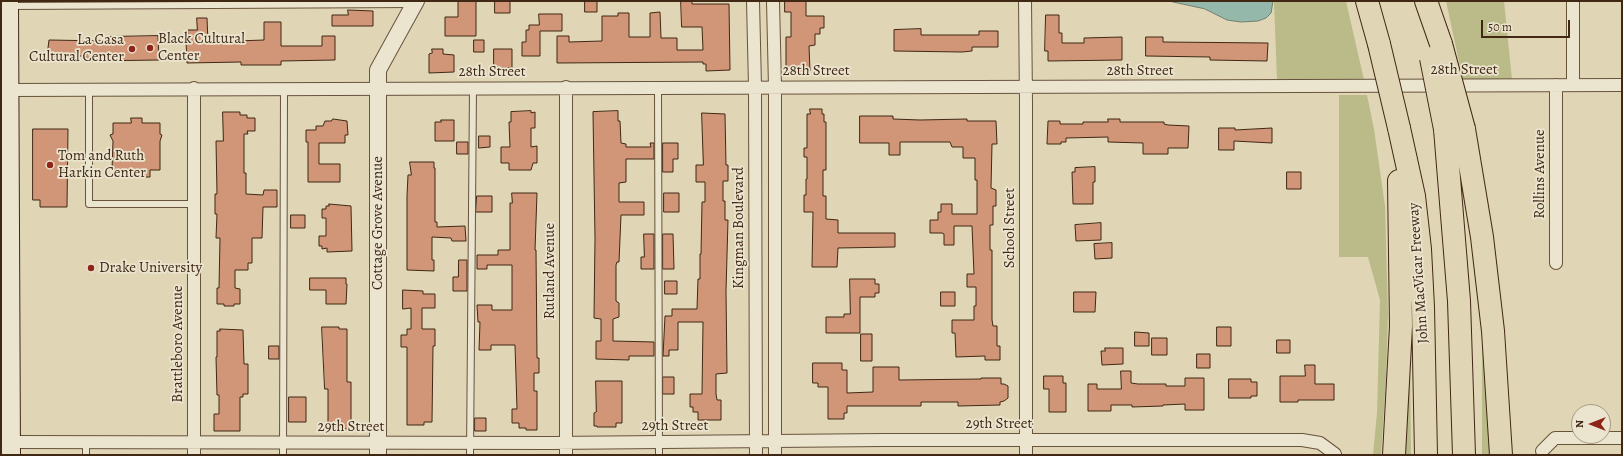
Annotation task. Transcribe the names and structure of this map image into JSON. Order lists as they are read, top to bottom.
{
  "streets": {
    "highway": ["John MacVicar Freeway"],
    "street": [
      "28th Street",
      "Rollins Avenue",
      "Cottage Grove Avenue",
      "Kingman Boulevard",
      "School Street",
      "Rutland Avenue",
      "Brattleboro Avenue",
      "29th Street"
    ]
  },
  "crossings": [
    ["28th Street", "Rollins Avenue"],
    ["28th Street", "Cottage Grove Avenue"],
    ["28th Street", "Kingman Boulevard"],
    ["28th Street", "School Street"],
    ["28th Street", "Rutland Avenue"],
    ["28th Street", "Brattleboro Avenue"],
    ["Cottage Grove Avenue", "29th Street"],
    ["Kingman Boulevard", "29th Street"],
    ["School Street", "29th Street"],
    ["Rutland Avenue", "29th Street"],
    ["Brattleboro Avenue", "29th Street"]
  ],
  "places": [
    "Black Cultural Center",
    "La Casa Cultural Center",
    "Tom and Ruth Harkin Center",
    "Drake University"
  ],
  "scale_bar": "50 m",
  "north": "left"
}
